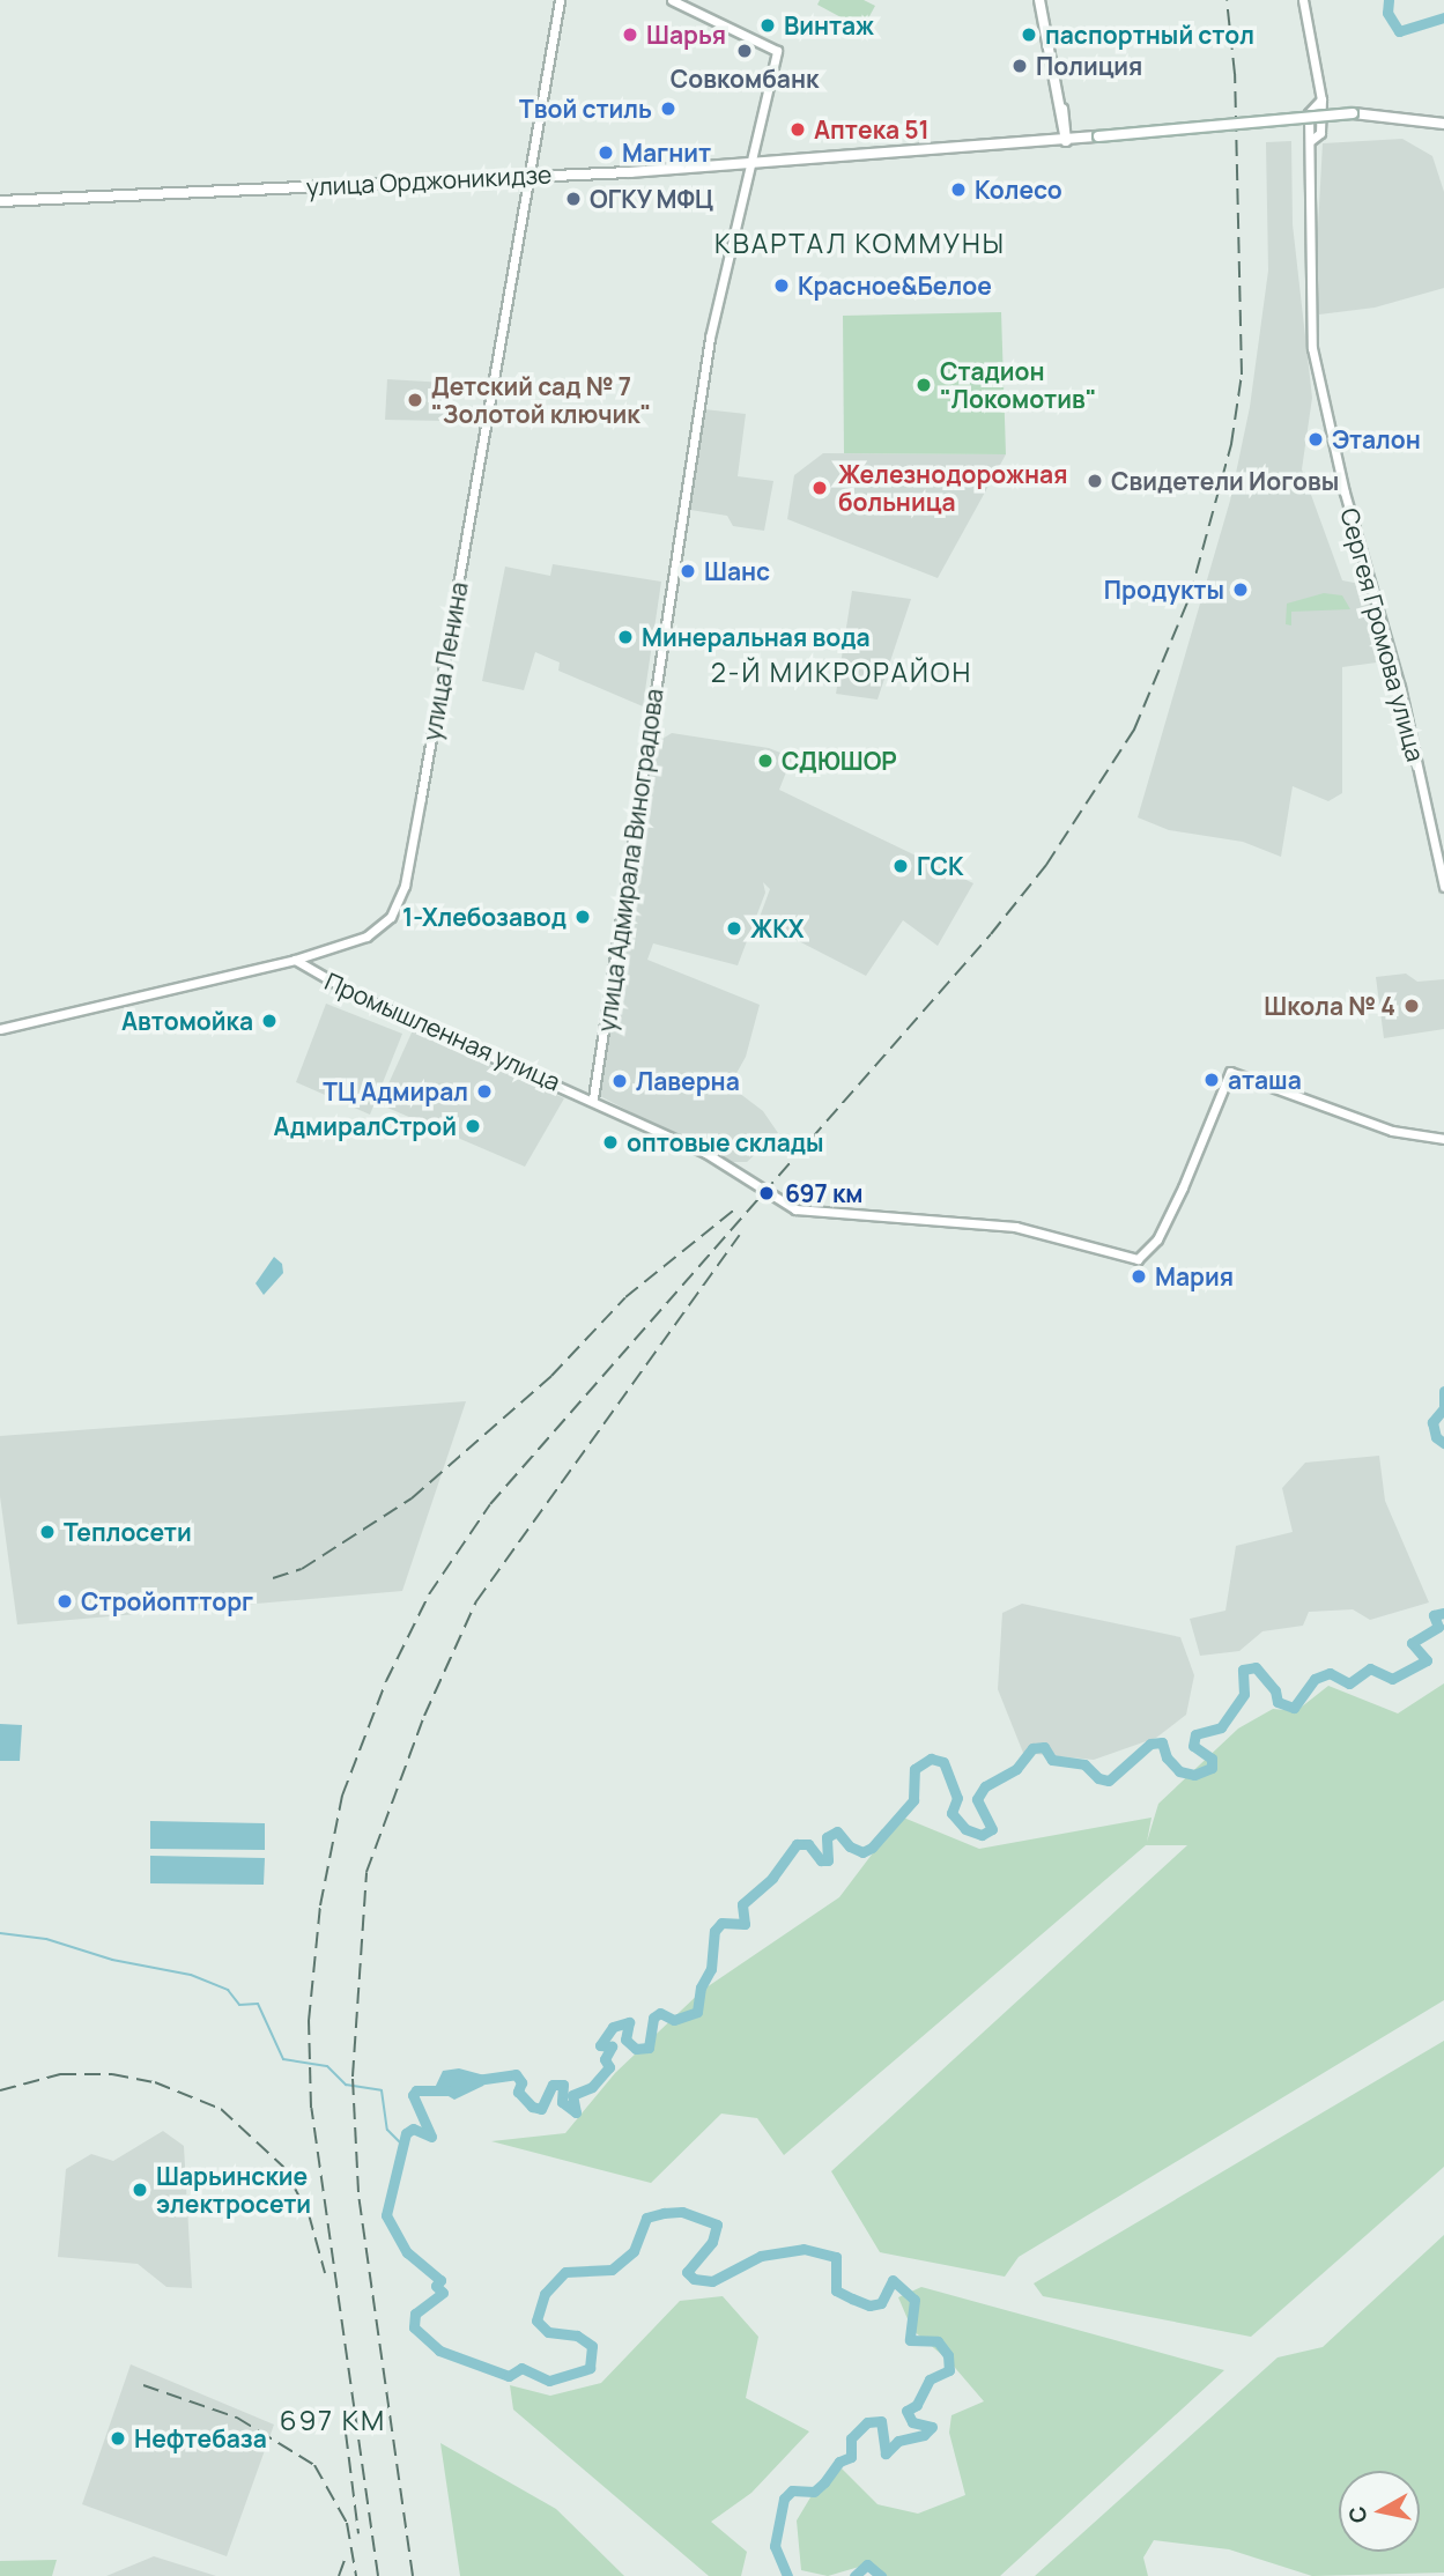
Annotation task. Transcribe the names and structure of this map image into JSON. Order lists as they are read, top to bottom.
{
  "streets": {
    "main road": ["улица Орджоникидзе"],
    "street": [
      "Сергея Громова улица",
      "улица Ленина",
      "улица Адмирала Виноградова",
      "Промышленная улица"
    ]
  },
  "crossings": [
    ["улица Орджоникидзе", "улица Ленина"],
    ["улица Орджоникидзе", "улица Адмирала Виноградова"],
    ["улица Ленина", "Промышленная улица"],
    ["улица Адмирала Виноградова", "Промышленная улица"]
  ],
  "districts": ["КВАРТАЛ КОММУНЫ", "2-Й МИКРОРАЙОН", "697 КМ"],
  "places": [
    "Винтаж",
    "Шарья",
    "паспортный стол",
    "Совкомбанк",
    "Полиция",
    "Твой стиль",
    "Аптека 51",
    "Магнит",
    "Колесо",
    "ОГКУ МФЦ",
    "Красное&Белое",
    "Стадион \"Локомотив\"",
    "Детский сад № 7 \"Золотой ключик\"",
    "Эталон",
    "Свидетели Иоговы",
    "Железнодорожная больница",
    "Шанс",
    "Продукты",
    "Минеральная вода",
    "СДЮШОР",
    "ГСК",
    "1-Хлебозавод",
    "ЖКХ",
    "Школа № 4",
    "Автомойка",
    "аташа",
    "Лаверна",
    "ТЦ Адмирал",
    "АдмиралСтрой",
    "оптовые склады",
    "697 км",
    "Мария",
    "Теплосети",
    "Стройоптторг",
    "Шарьинские электросети",
    "Нефтебаза"
  ],
  "north": "left"
}
